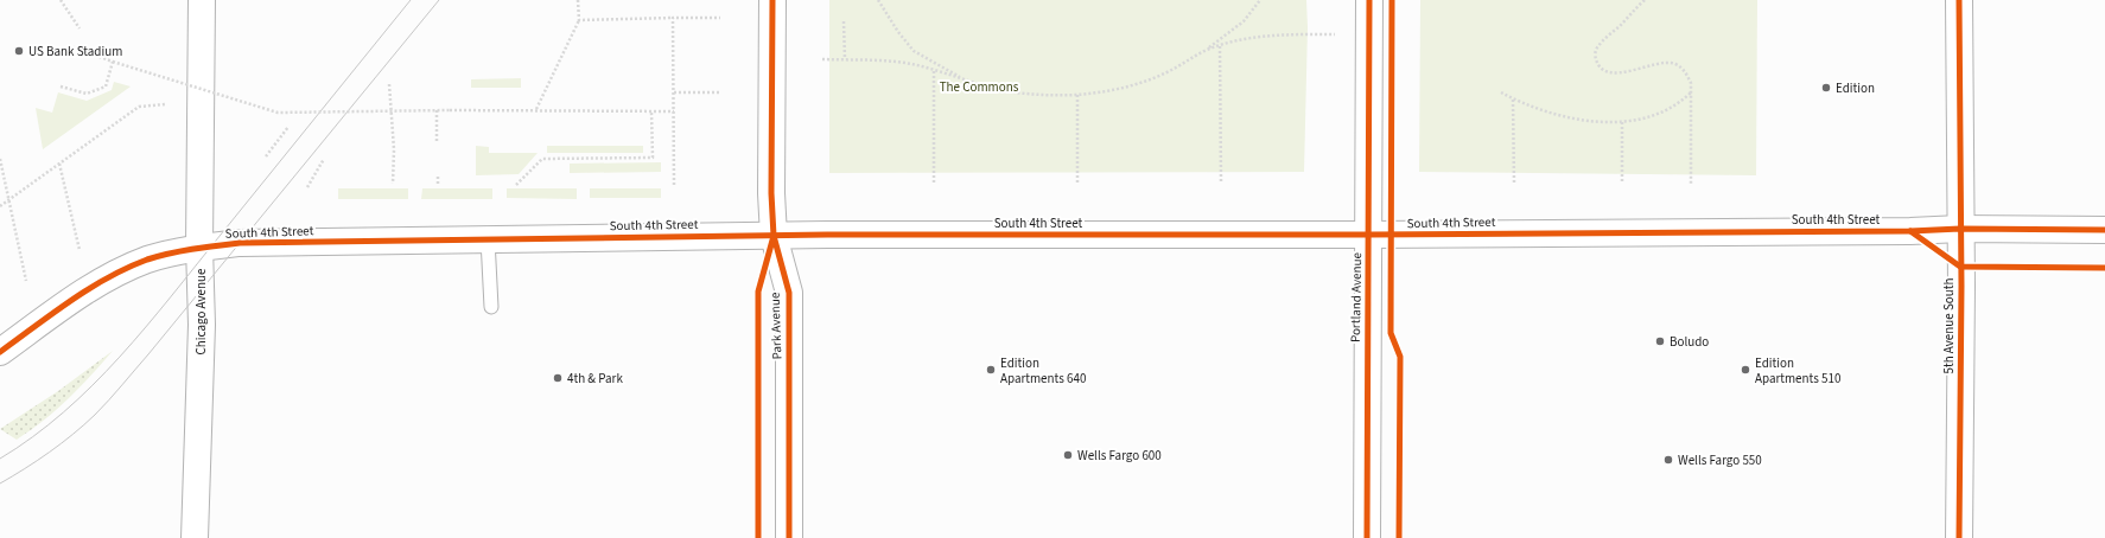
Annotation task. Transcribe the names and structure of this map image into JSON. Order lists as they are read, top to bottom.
{
  "streets": {
    "main road": [
      "South 4th Street",
      "Portland Avenue",
      "Chicago Avenue",
      "Park Avenue",
      "5th Avenue South"
    ]
  },
  "crossings": [
    ["South 4th Street", "Portland Avenue"],
    ["South 4th Street", "Chicago Avenue"],
    ["South 4th Street", "Park Avenue"],
    ["South 4th Street", "5th Avenue South"]
  ],
  "parks": ["The Commons"],
  "places": [
    "US Bank Stadium",
    "Edition",
    "Boludo",
    "Edition Apartments 640",
    "Edition Apartments 510",
    "4th & Park",
    "Wells Fargo 600",
    "Wells Fargo 550"
  ]
}
